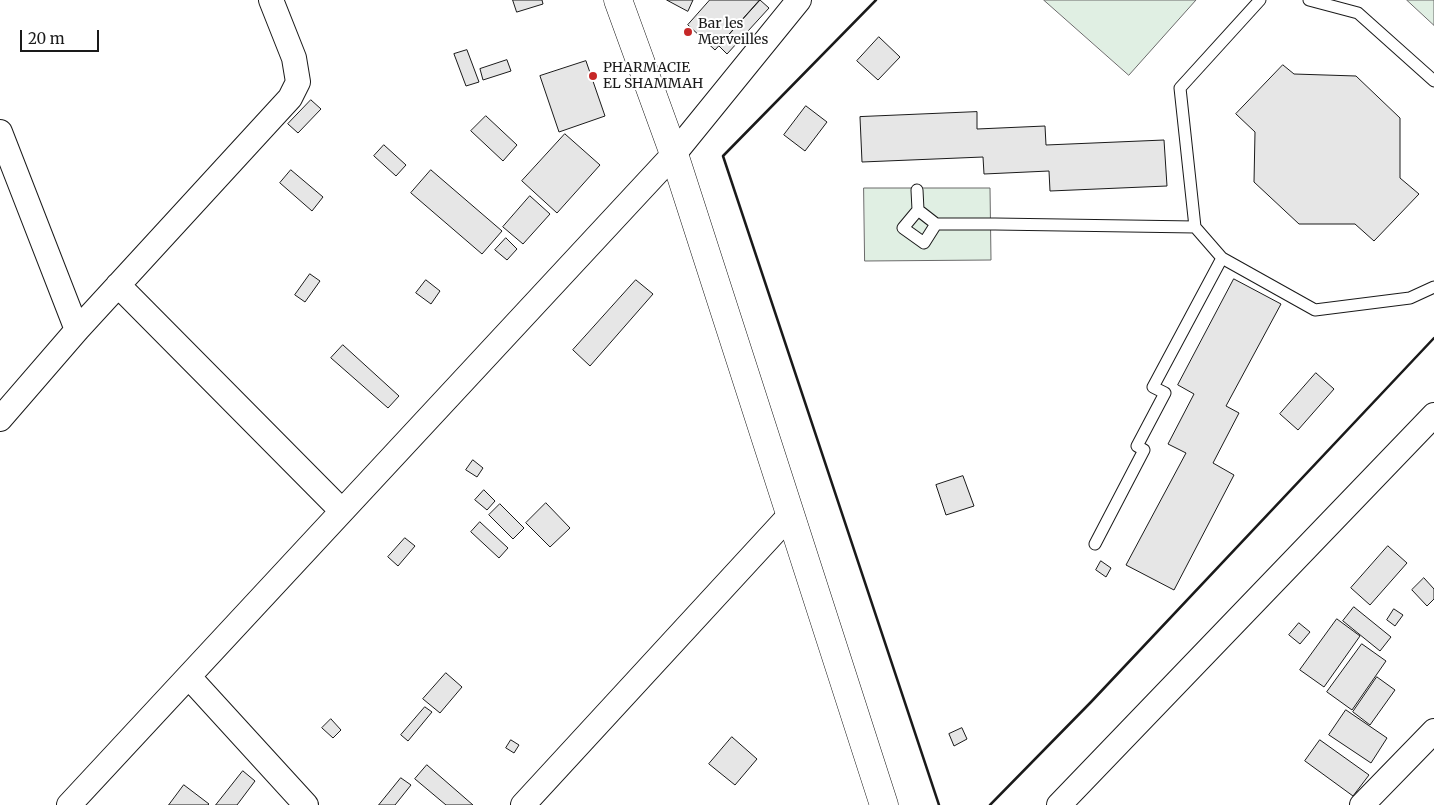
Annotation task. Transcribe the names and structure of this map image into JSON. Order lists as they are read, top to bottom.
{
  "places": ["Bar les Merveilles", "PHARMACIE EL SHAMMAH"],
  "scale_bar": "20 m"
}
